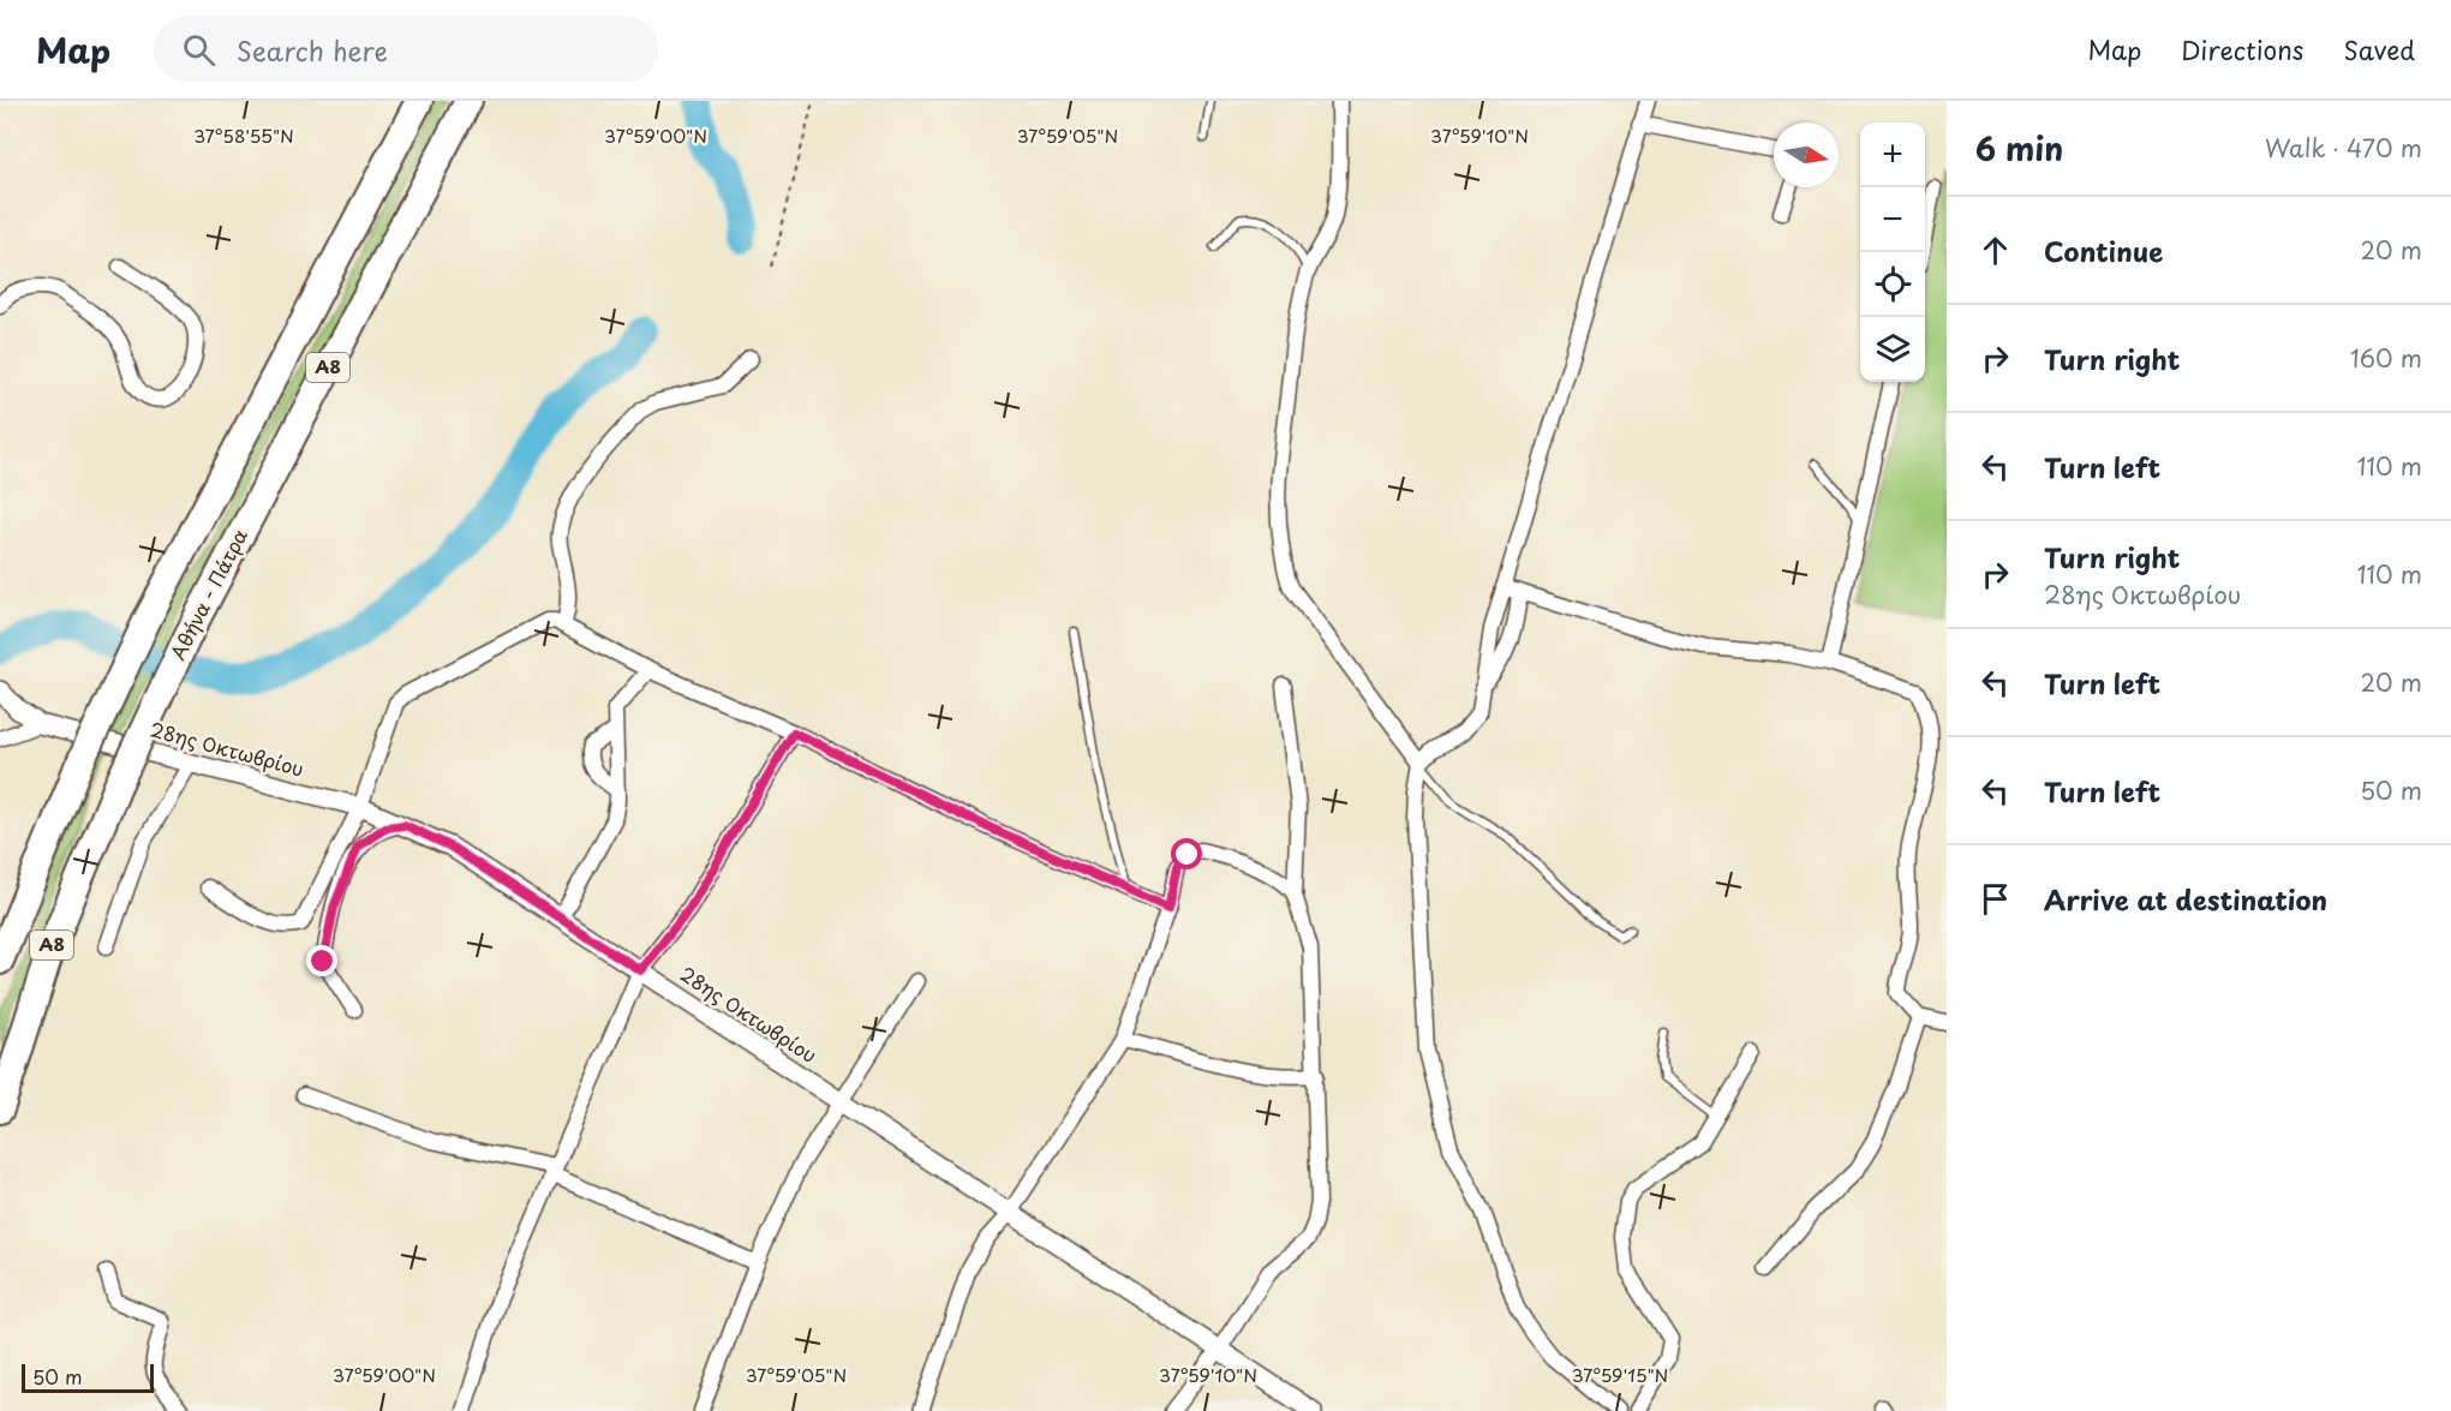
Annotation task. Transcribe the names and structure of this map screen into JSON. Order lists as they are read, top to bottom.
{
  "streets": {
    "highway": ["Α8", "Αθήνα - Πάτρα"],
    "street": ["28ης Οκτωβρίου"]
  },
  "scale_bar": "50 m",
  "north": "right",
  "page": {
    "header": "Map",
    "search": "Search here",
    "nav": ["Map", "Directions", "Saved"],
    "heading": ["6 min", "Walk · 470 m"],
    "map_buttons": ["+", "−"],
    "list": [
      ["Continue", "20 m"],
      ["Turn right", "160 m"],
      ["Turn left", "110 m"],
      ["Turn right", "28ης Οκτωβρίου", "110 m"],
      ["Turn left", "20 m"],
      ["Turn left", "50 m"],
      "Arrive at destination"
    ],
    "scale": "50 m"
  },
  "coordinates": [
    "37°58'55\"N",
    "37°59'00\"N",
    "37°59'05\"N",
    "37°59'10\"N",
    "37°59'15\"N"
  ]
}
